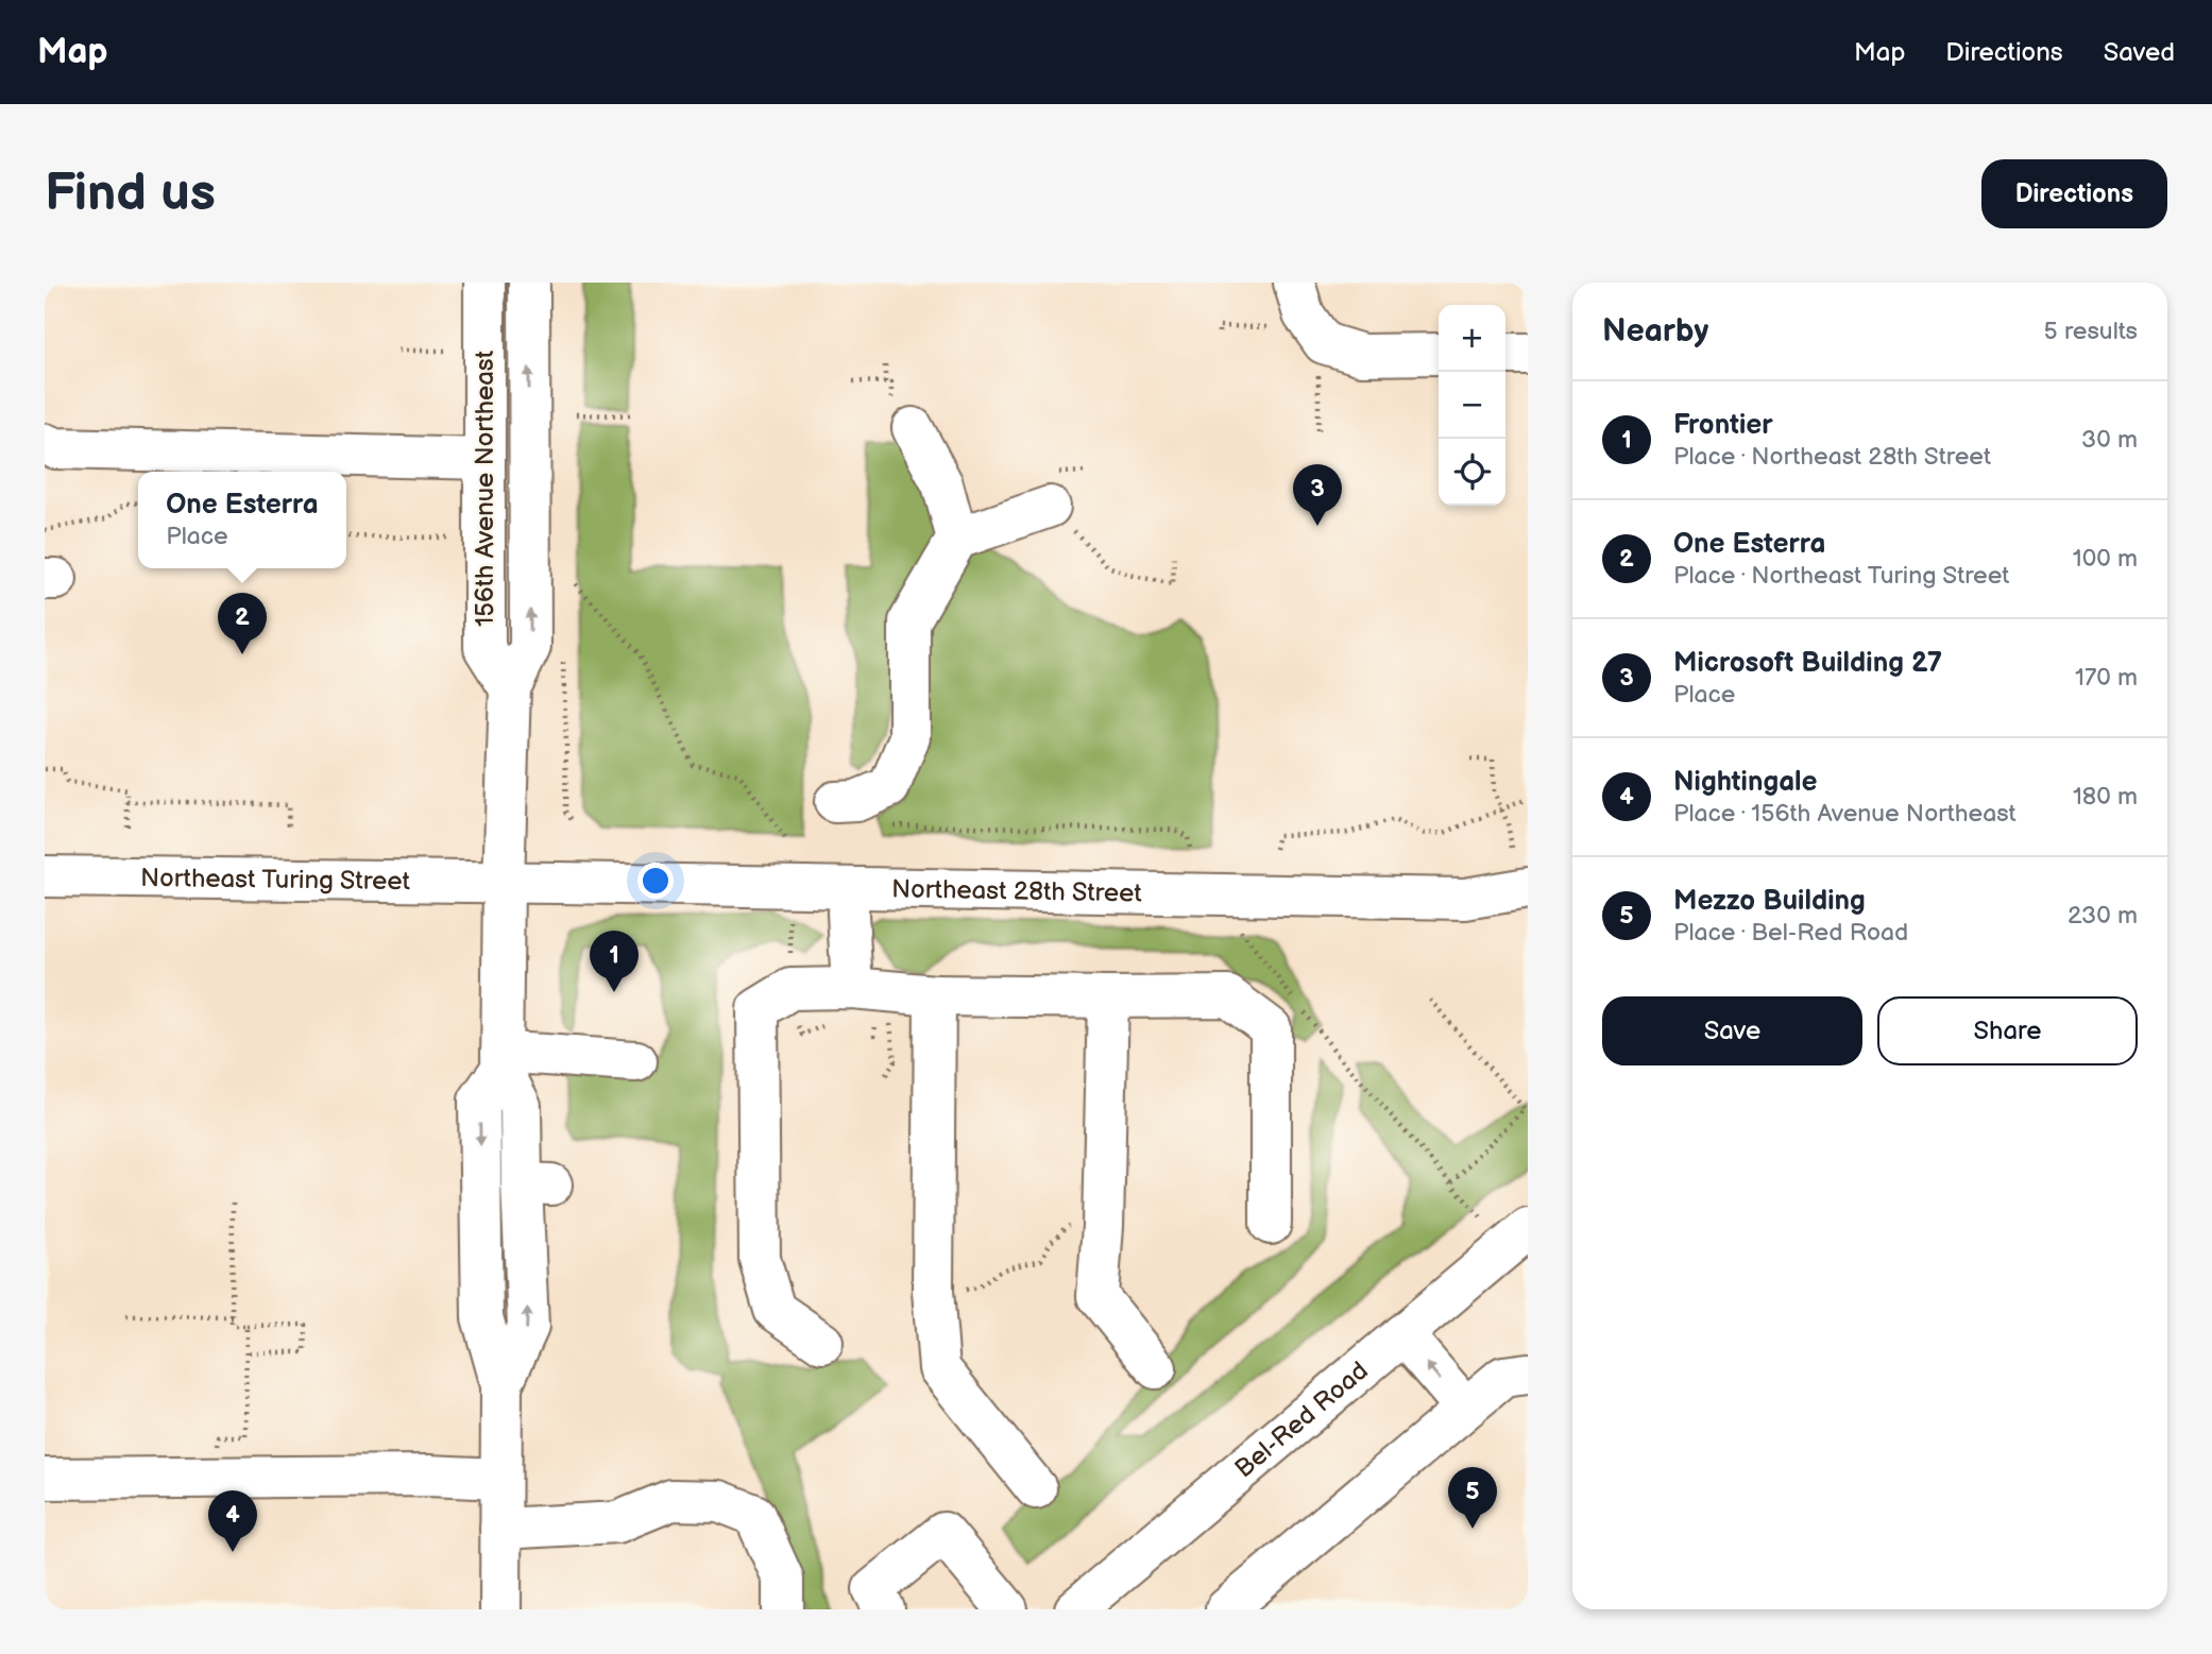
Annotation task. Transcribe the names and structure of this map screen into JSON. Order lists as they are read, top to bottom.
{
  "streets": {
    "main road": [
      "156th Avenue Northeast",
      "Northeast Turing Street",
      "Northeast 28th Street",
      "Bel-Red Road"
    ]
  },
  "crossings": [
    ["156th Avenue Northeast", "Northeast Turing Street"],
    ["156th Avenue Northeast", "Northeast 28th Street"],
    ["Northeast Turing Street", "Northeast 28th Street"]
  ],
  "page": {
    "header": "Map",
    "nav": ["Map", "Directions", "Saved"],
    "buttons": [
      "Directions",
      ["Save", "Share"]
    ],
    "title": "Find us",
    "heading": ["Nearby", "5 results"],
    "map_buttons": ["+", "−"],
    "list": [
      {
        "mark": "1",
        "name": "Frontier",
        "note": "Place · Northeast 28th Street",
        "value": "30 m"
      },
      {
        "mark": "2",
        "name": "One Esterra",
        "note": "Place · Northeast Turing Street",
        "value": "100 m"
      },
      {
        "mark": "3",
        "name": "Microsoft Building 27",
        "note": "Place",
        "value": "170 m"
      },
      {
        "mark": "4",
        "name": "Nightingale",
        "note": "Place · 156th Avenue Northeast",
        "value": "180 m"
      },
      {
        "mark": "5",
        "name": "Mezzo Building",
        "note": "Place · Bel-Red Road",
        "value": "230 m"
      }
    ],
    "pins": [
      "3",
      "2",
      "1",
      "5",
      "4"
    ],
    "popup": ["One Esterra", "Place"]
  }
}
